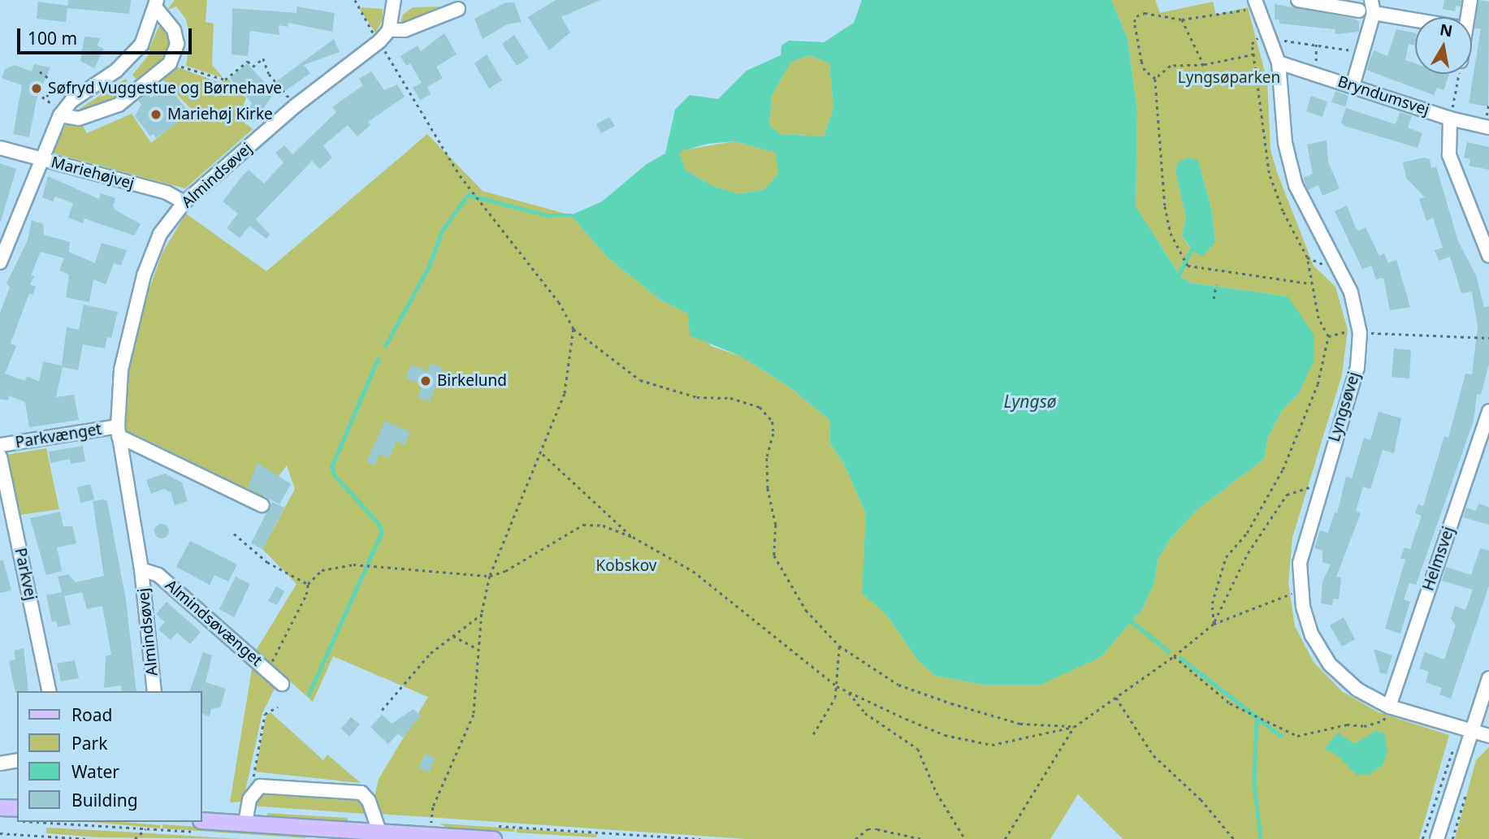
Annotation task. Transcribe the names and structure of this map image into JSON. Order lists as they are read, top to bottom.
{
  "streets": {
    "street": [
      "Bryndumsvej",
      "Mariehøjvej",
      "Almindsøvej",
      "Lyngsøvej",
      "Parkvænget",
      "Helmsvej",
      "Parkvej",
      "Almindsøvænget"
    ]
  },
  "crossings": [
    ["Bryndumsvej", "Lyngsøvej"],
    ["Mariehøjvej", "Almindsøvej"],
    ["Almindsøvej", "Parkvænget"],
    ["Almindsøvej", "Almindsøvænget"],
    ["Lyngsøvej", "Helmsvej"]
  ],
  "water": ["Lyngsø"],
  "parks": ["Lyngsøparken", "Kobskov"],
  "places": ["Søfryd Vuggestue og Børnehave", "Mariehøj Kirke", "Birkelund"],
  "legend": [
    "Road",
    "Park",
    "Water",
    "Building"
  ],
  "scale_bar": "100 m",
  "north": "top"
}
